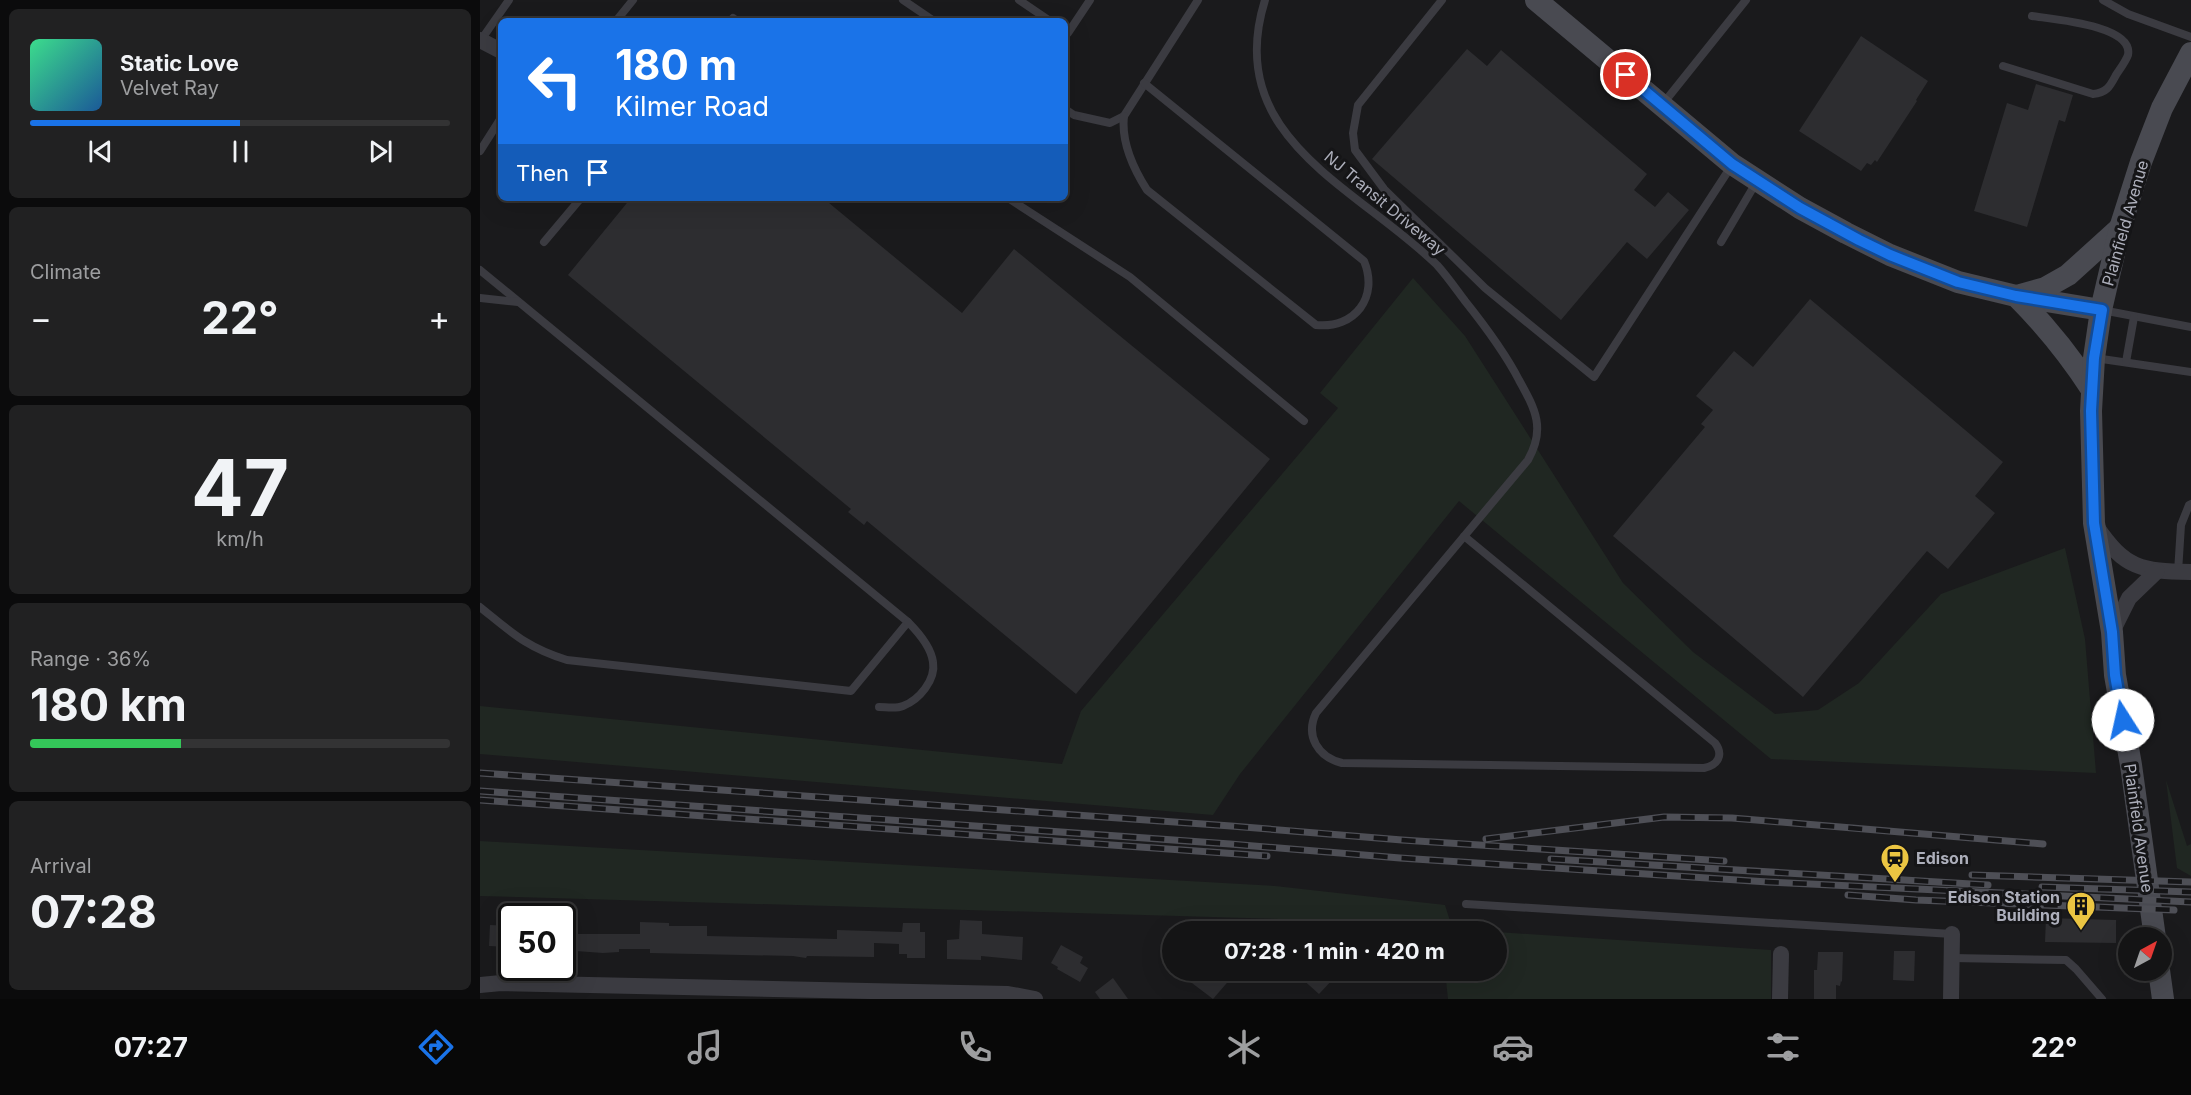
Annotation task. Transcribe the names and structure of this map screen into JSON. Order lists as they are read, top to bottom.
{
  "streets": {
    "main road": ["Plainfield Avenue"],
    "lane": ["NJ Transit Driveway"]
  },
  "places": {
    "station": ["Edison"],
    "building": ["Edison Station Building"]
  },
  "north": "top right",
  "page": {
    "turn": ["180 m", "Kilmer Road"],
    "song": ["Static Love", "Velvet Ray"],
    "then": "Then",
    "tile": [
      "Climate",
      ["47", "km/h"],
      ["Range · 36%", "180 km"],
      ["Arrival", "07:28"]
    ],
    "heat": ["−", "22°", "+"],
    "limit": "50",
    "trip": "07:28 · 1 min · 420 m",
    "tabs": ["07:27", "22°"]
  }
}
